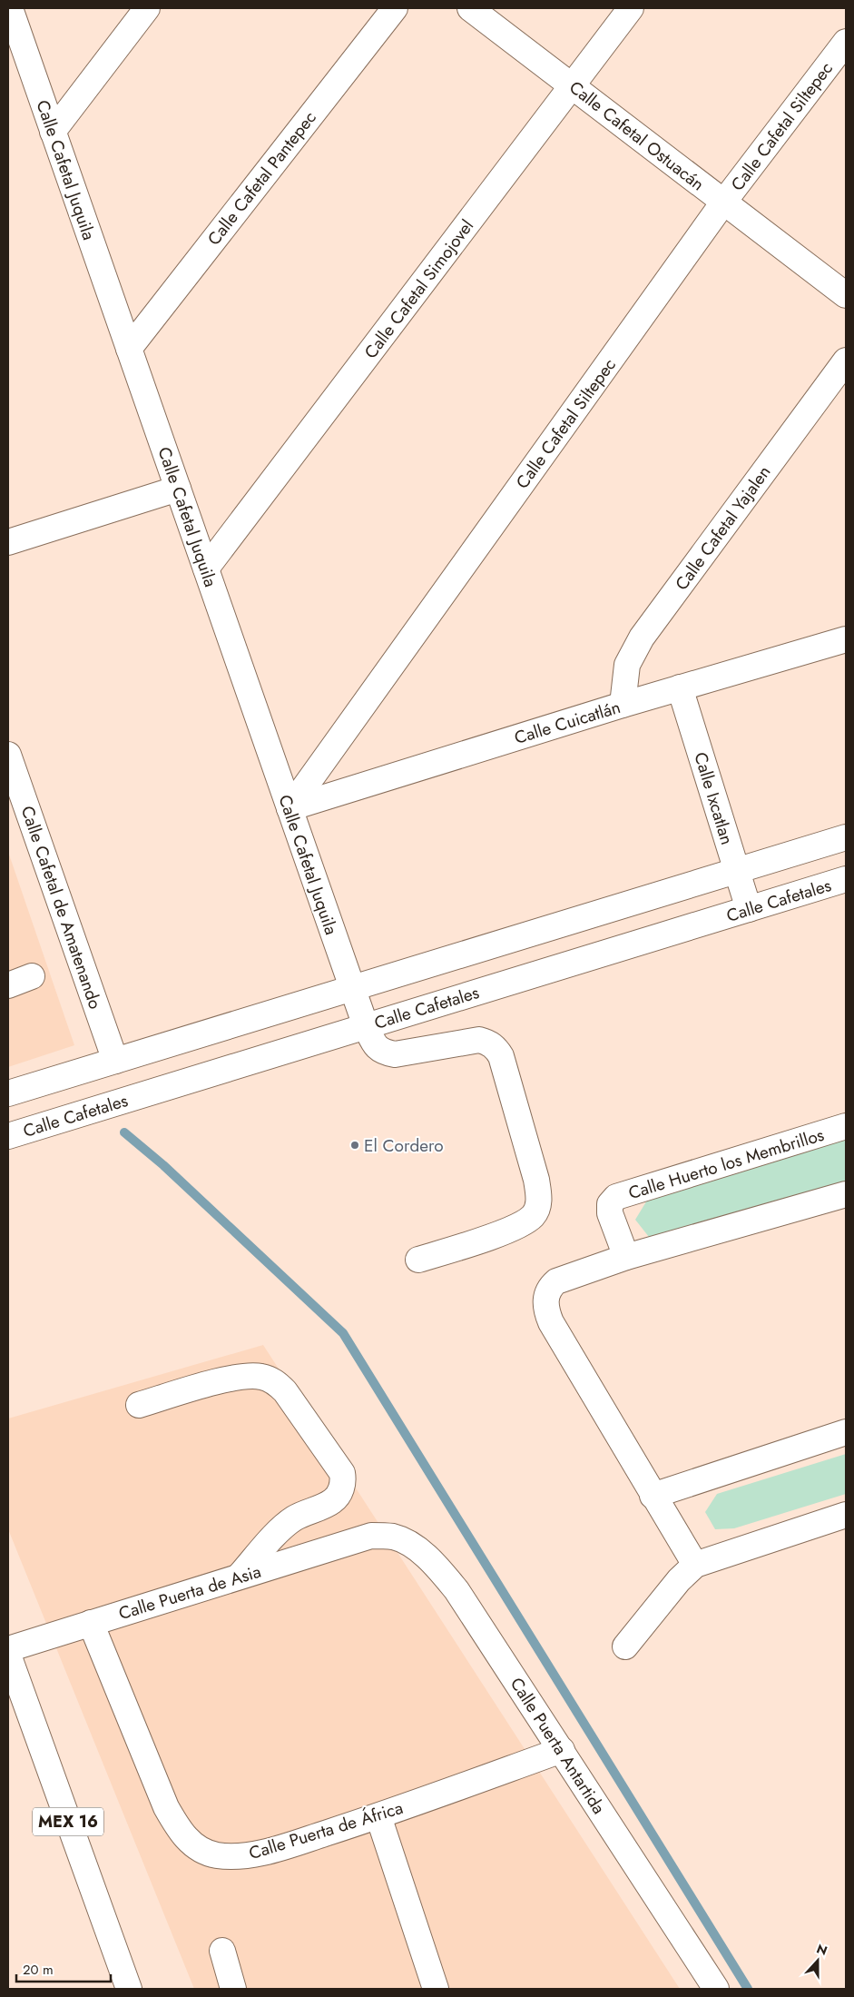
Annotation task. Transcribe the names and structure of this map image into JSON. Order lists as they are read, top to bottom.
{
  "streets": {
    "main road": [
      "Calle Cafetal Siltepec",
      "Calle Cafetal Ostuacán",
      "Calle Cafetal Juquila",
      "Calle Cafetal Pantepec",
      "Calle Cafetal Simojovel",
      "Calle Cafetal Yajalen",
      "Calle Cuicatlán",
      "Calle Ixcatlan",
      "Calle Cafetales",
      "Calle Cafetal de Amatenando",
      "Calle Huerto los Membrillos",
      "Calle Puerta de Asia",
      "Calle Puerta Antartida",
      "MEX 16",
      "Calle Puerta de África"
    ]
  },
  "crossings": [
    ["Calle Cafetal Siltepec", "Calle Cafetal Ostuacán"],
    ["Calle Cafetal Siltepec", "Calle Cafetal Juquila"],
    ["Calle Cafetal Siltepec", "Calle Cuicatlán"],
    ["Calle Cafetal Ostuacán", "Calle Cafetal Simojovel"],
    ["Calle Cafetal Juquila", "Calle Cafetal Pantepec"],
    ["Calle Cafetal Juquila", "Calle Cafetal Simojovel"],
    ["Calle Cafetal Juquila", "Calle Cuicatlán"],
    ["Calle Cafetal Juquila", "Calle Cafetales"],
    ["Calle Cafetal Yajalen", "Calle Cuicatlán"],
    ["Calle Cuicatlán", "Calle Ixcatlan"],
    ["Calle Ixcatlan", "Calle Cafetales"],
    ["Calle Puerta de Asia", "Calle Puerta Antartida"],
    ["Calle Puerta de Asia", "Calle Puerta de África"],
    ["Calle Puerta Antartida", "Calle Puerta de África"]
  ],
  "places": ["El Cordero"],
  "scale_bar": "20 m",
  "north": "top"
}
